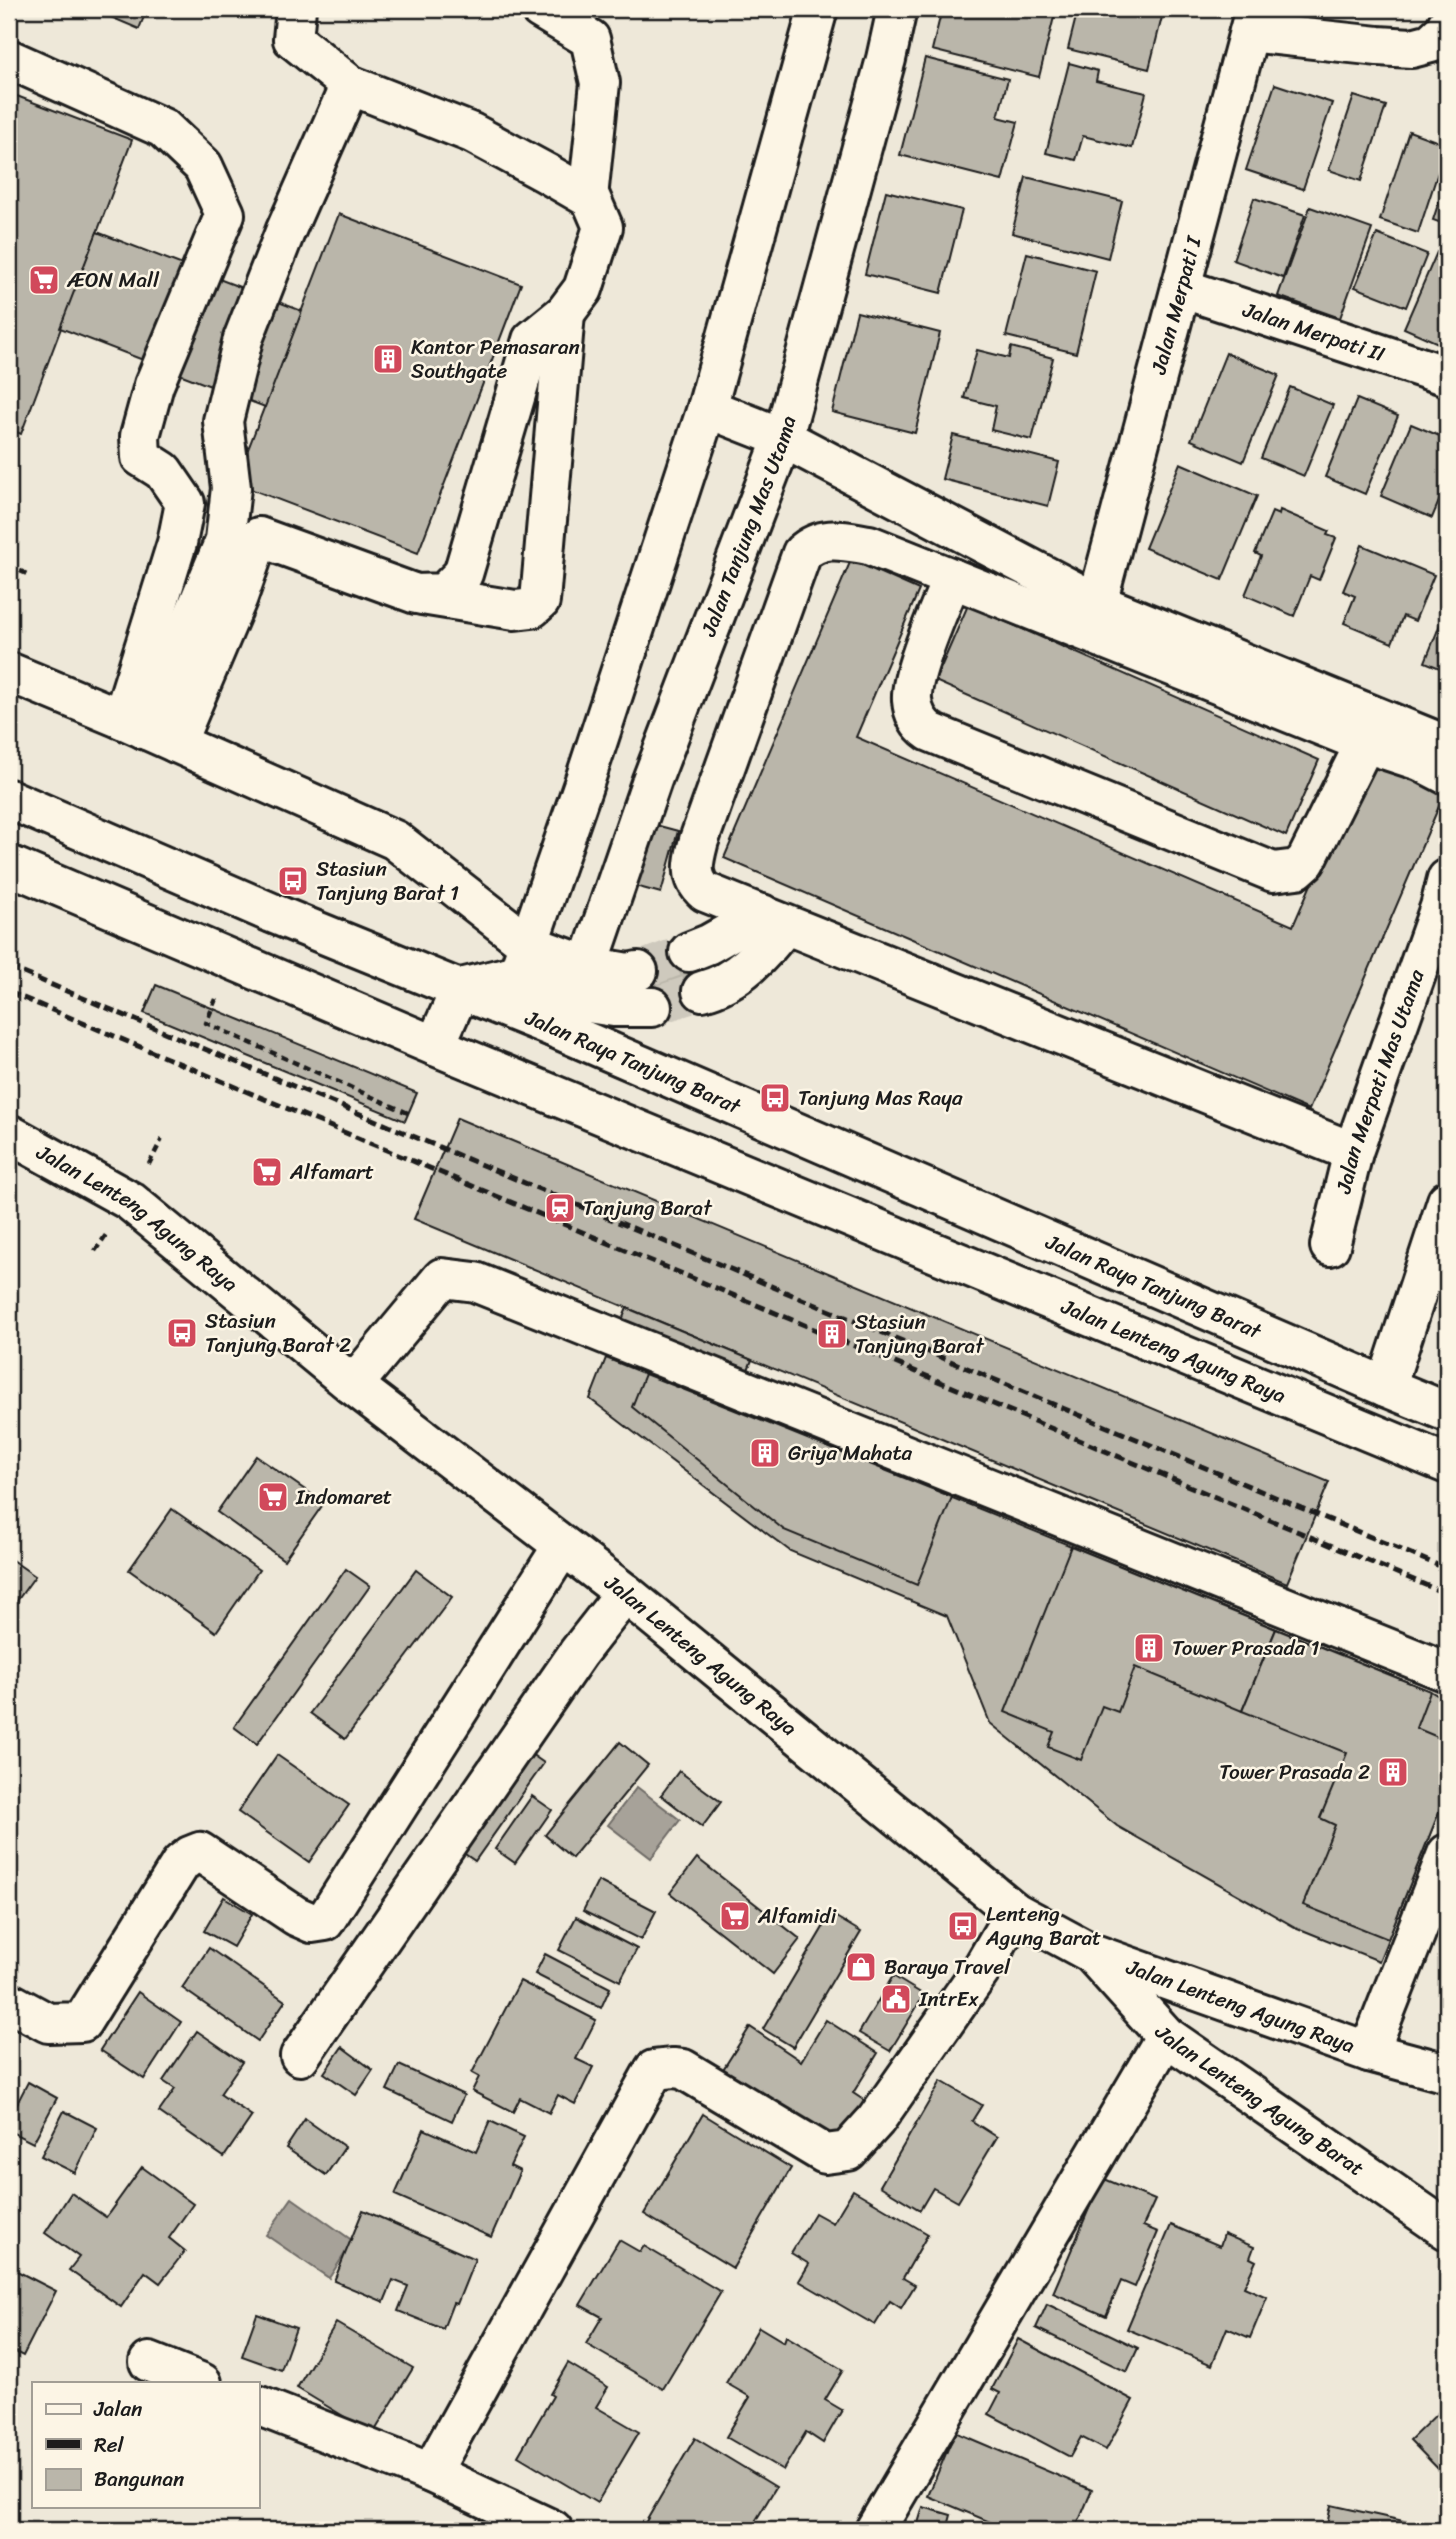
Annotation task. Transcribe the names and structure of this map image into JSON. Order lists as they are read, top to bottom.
{
  "streets": {
    "street": [
      "Jalan Merpati I",
      "Jalan Merpati II",
      "Jalan Tanjung Mas Utama",
      "Jalan Raya Tanjung Barat",
      "Jalan Merpati Mas Utama",
      "Jalan Lenteng Agung Raya",
      "Jalan Lenteng Agung Barat"
    ]
  },
  "crossings": [
    ["Jalan Merpati I", "Jalan Merpati II"],
    ["Jalan Tanjung Mas Utama", "Jalan Raya Tanjung Barat"],
    ["Jalan Lenteng Agung Raya", "Jalan Lenteng Agung Barat"]
  ],
  "places": {
    "supermarket": [
      "ÆON Mall",
      "Alfamart",
      "Indomaret",
      "Alfamidi"
    ],
    "building": [
      "Kantor Pemasaran Southgate",
      "Stasiun Tanjung Barat",
      "Griya Mahata",
      "Tower Prasada 1",
      "Tower Prasada 2"
    ],
    "bus stop": [
      "Stasiun Tanjung Barat 1",
      "Tanjung Mas Raya",
      "Stasiun Tanjung Barat 2",
      "Lenteng Agung Barat"
    ],
    "station": ["Tanjung Barat"],
    "shop": ["Baraya Travel"],
    "public building": ["IntrEx"]
  },
  "legend": ["Jalan", "Rel", "Bangunan"]
}
